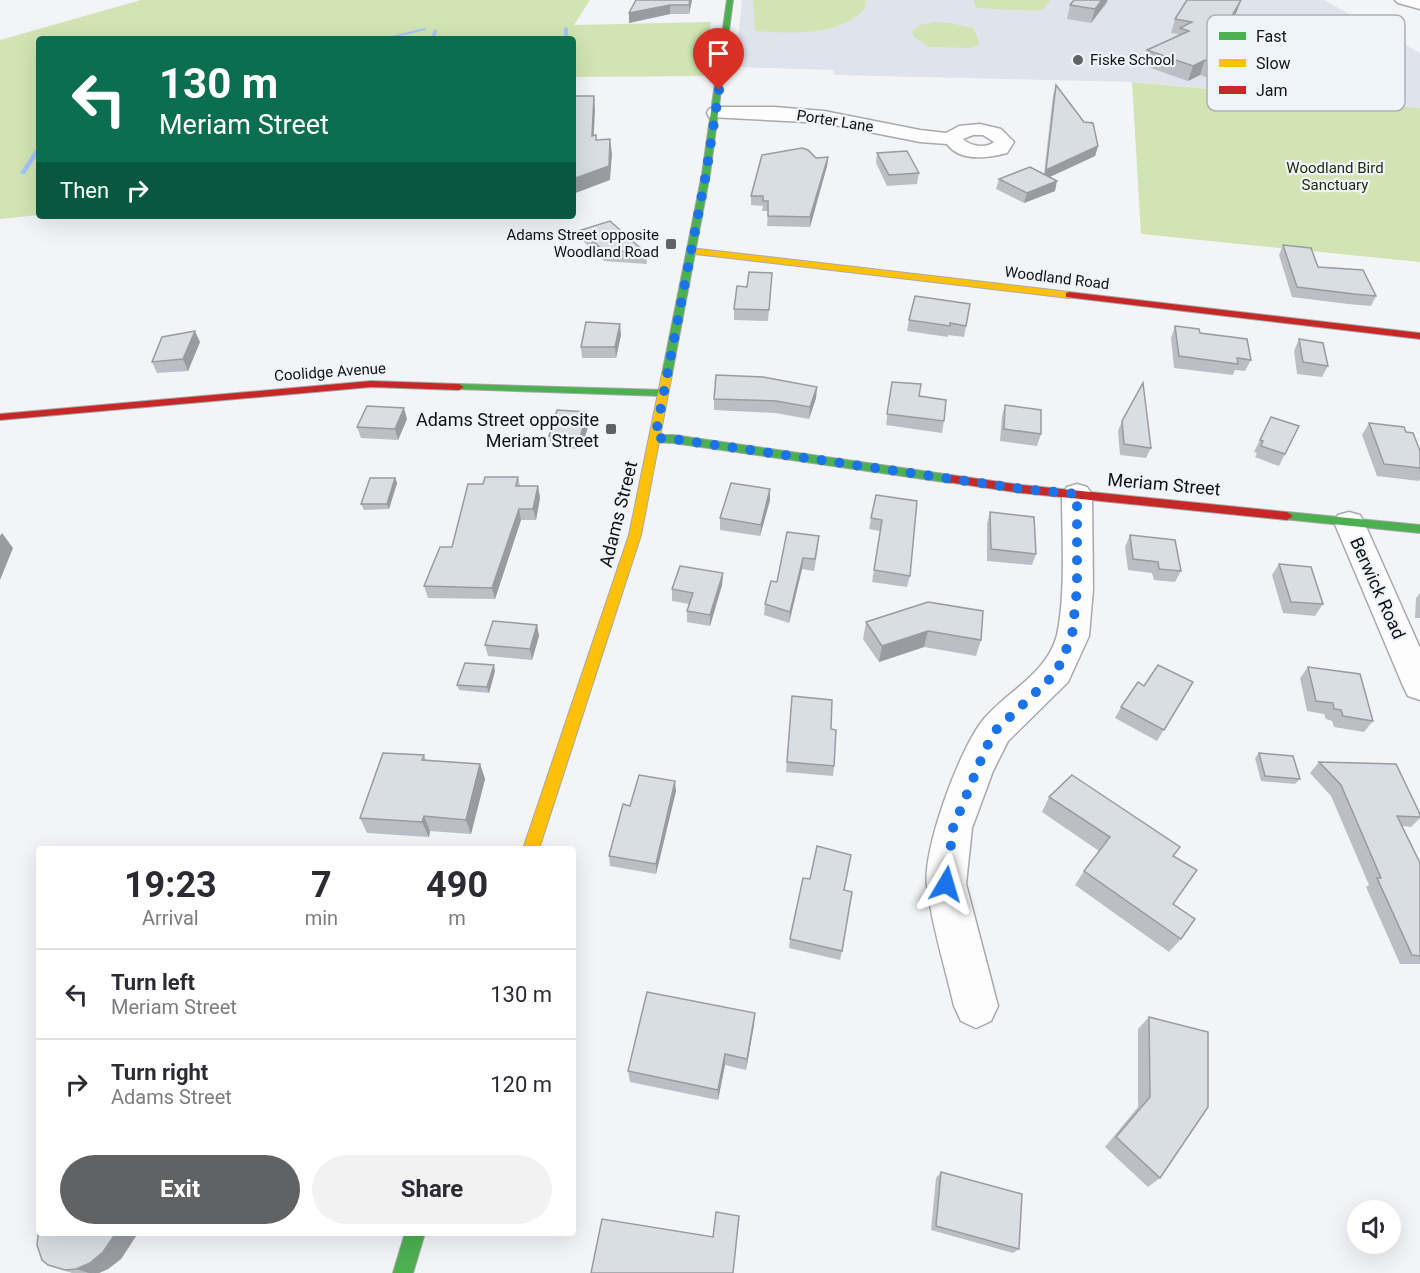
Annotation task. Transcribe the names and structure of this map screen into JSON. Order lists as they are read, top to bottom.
{
  "streets": {
    "street": [
      "Porter Lane",
      "Woodland Road",
      "Coolidge Avenue",
      "Meriam Street",
      "Adams Street",
      "Berwick Road"
    ]
  },
  "crossings": [
    ["Porter Lane", "Adams Street"],
    ["Woodland Road", "Adams Street"],
    ["Coolidge Avenue", "Adams Street"],
    ["Meriam Street", "Adams Street"],
    ["Meriam Street", "Berwick Road"]
  ],
  "parks": ["Woodland Bird Sanctuary"],
  "places": {
    "other": ["Fiske School"],
    "transit": ["Adams Street opposite Woodland Road", "Adams Street opposite Meriam Street"]
  },
  "legend": ["Fast", "Slow", "Jam"],
  "page": {
    "turn": ["130 m", "Meriam Street"],
    "then": "Then",
    "eta": [
      "19:23",
      "Arrival",
      "7",
      "min",
      "490",
      "m"
    ],
    "list": [
      {
        "name": "Turn left",
        "note": "Meriam Street",
        "value": "130 m"
      },
      {
        "name": "Turn right",
        "note": "Adams Street",
        "value": "120 m"
      }
    ],
    "buttons": ["Exit", "Share"]
  }
}
